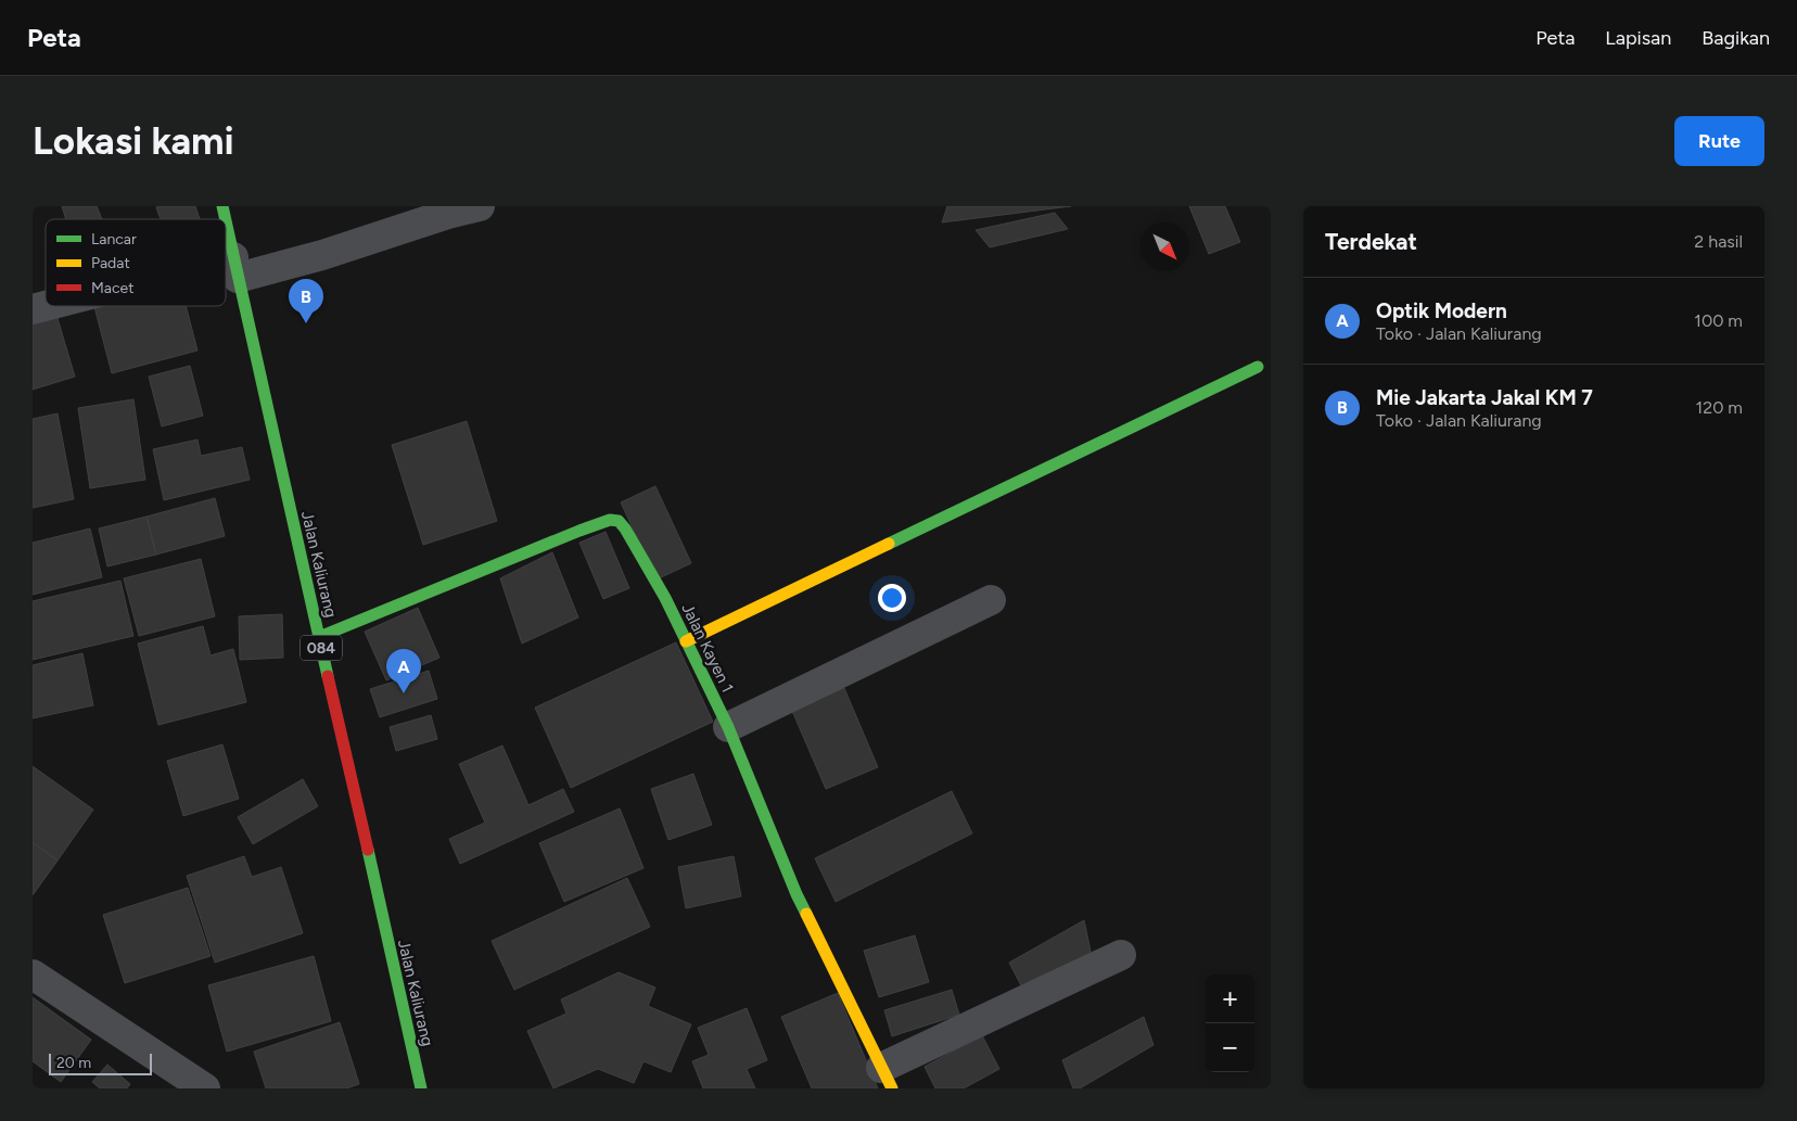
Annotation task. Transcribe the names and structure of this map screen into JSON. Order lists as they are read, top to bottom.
{
  "streets": {
    "street": ["Jalan Kaliurang", "084", "Jalan Kayen 1"]
  },
  "crossings": [
    ["Jalan Kaliurang", "Jalan Kayen 1"]
  ],
  "legend": ["Lancar", "Padat", "Macet"],
  "scale_bar": "20 m",
  "north": "bottom right",
  "page": {
    "header": "Peta",
    "nav": ["Peta", "Lapisan", "Bagikan"],
    "buttons": "Rute",
    "title": "Lokasi kami",
    "heading": ["Terdekat", "2 hasil"],
    "list": [
      {
        "mark": "A",
        "name": "Optik Modern",
        "note": "Toko · Jalan Kaliurang",
        "value": "100 m"
      },
      {
        "mark": "B",
        "name": "Mie Jakarta Jakal KM 7",
        "note": "Toko · Jalan Kaliurang",
        "value": "120 m"
      }
    ],
    "pins": ["B", "A"],
    "map_buttons": ["+", "−"],
    "scale": "20 m"
  }
}
